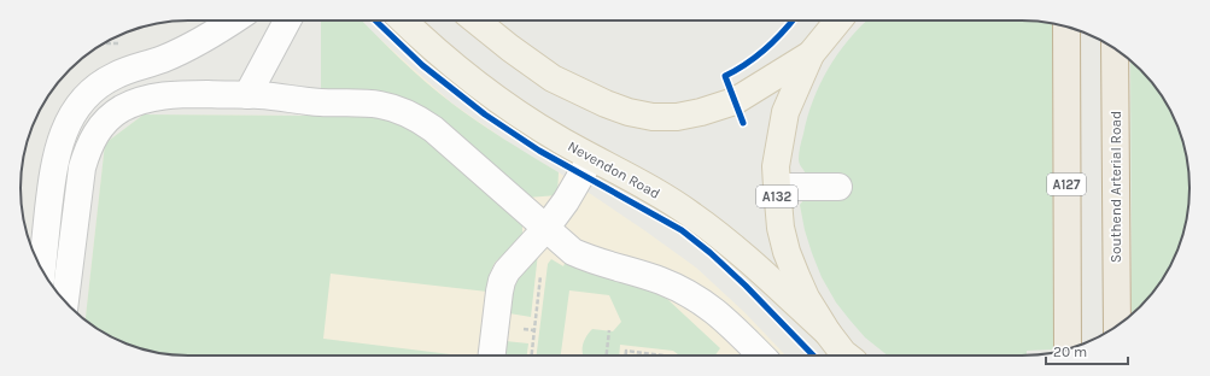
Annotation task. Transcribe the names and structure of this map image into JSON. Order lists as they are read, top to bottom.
{
  "streets": {
    "highway": ["A127", "Southend Arterial Road"],
    "main road": ["Nevendon Road", "A132"]
  },
  "crossings": [
    ["Nevendon Road", "A132"]
  ],
  "scale_bar": "20 m"
}
